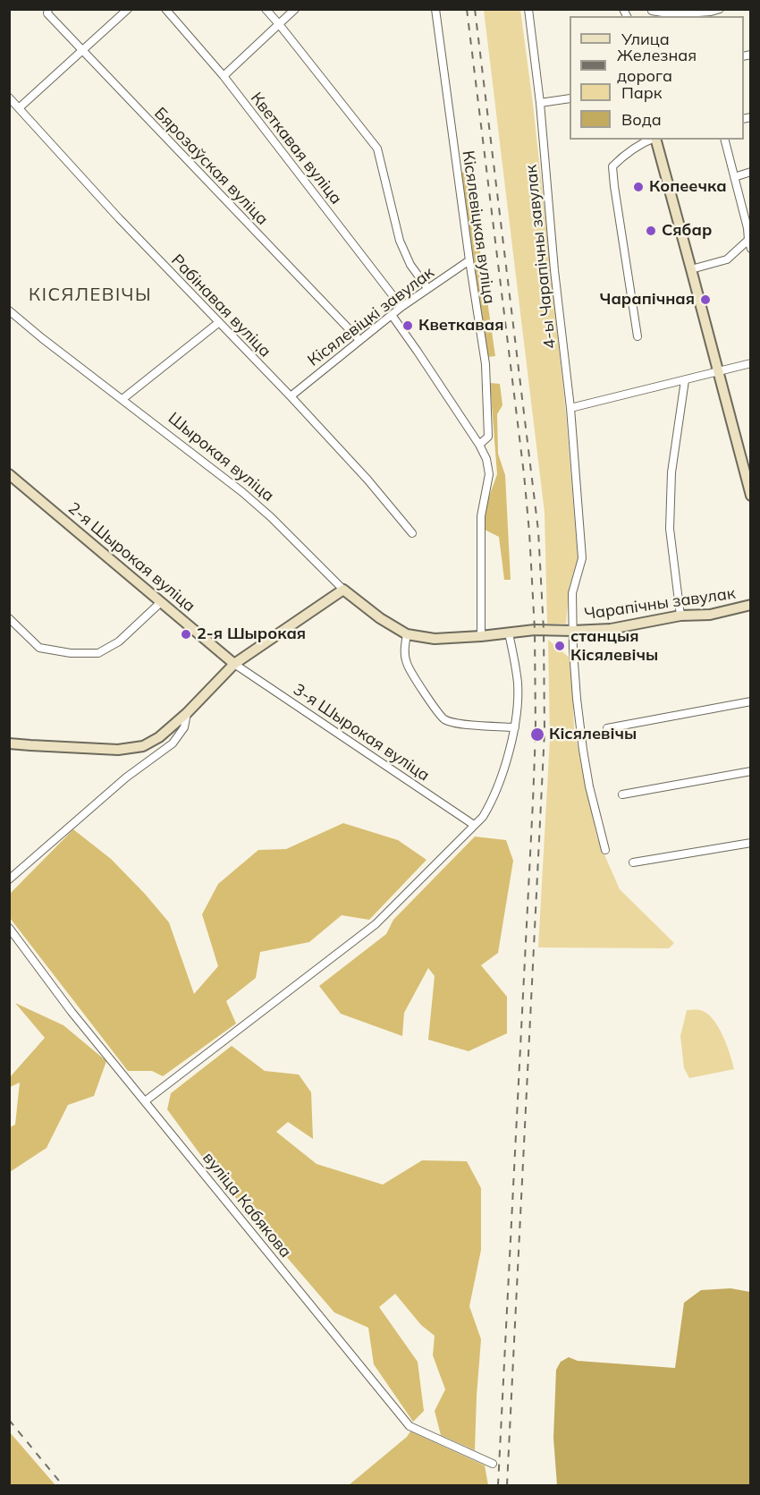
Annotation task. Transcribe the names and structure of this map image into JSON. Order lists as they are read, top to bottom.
{
  "streets": {
    "street": [
      "Кветкавая вуліца",
      "Бярозаўская вуліца",
      "Кісялевіцкая вуліца",
      "4-ы Чарапічны завулак",
      "Рабінавая вуліца",
      "Кісялевіцкі завулак",
      "Шырокая вуліца",
      "2-я Шырокая вуліца",
      "Чарапічны завулак",
      "3-я Шырокая вуліца",
      "вуліца Кабякова"
    ]
  },
  "crossings": [
    ["Кветкавая вуліца", "Кісялевіцкі завулак"],
    ["Бярозаўская вуліца", "Кісялевіцкі завулак"],
    ["Кісялевіцкая вуліца", "Кісялевіцкі завулак"],
    ["4-ы Чарапічны завулак", "Шырокая вуліца"],
    ["4-ы Чарапічны завулак", "Чарапічны завулак"],
    ["Рабінавая вуліца", "Кісялевіцкі завулак"],
    ["Шырокая вуліца", "Чарапічны завулак"],
    ["2-я Шырокая вуліца", "3-я Шырокая вуліца"]
  ],
  "districts": ["КІСЯЛЕВІЧЫ"],
  "places": [
    "Копеечка",
    "Сябар",
    "Чарапічная",
    "Кветкавая",
    "2-я Шырокая",
    "станцыя Кісялевічы",
    "Кісялевічы"
  ],
  "legend": [
    "Улица",
    "Железная дорога",
    "Парк",
    "Вода"
  ]
}
